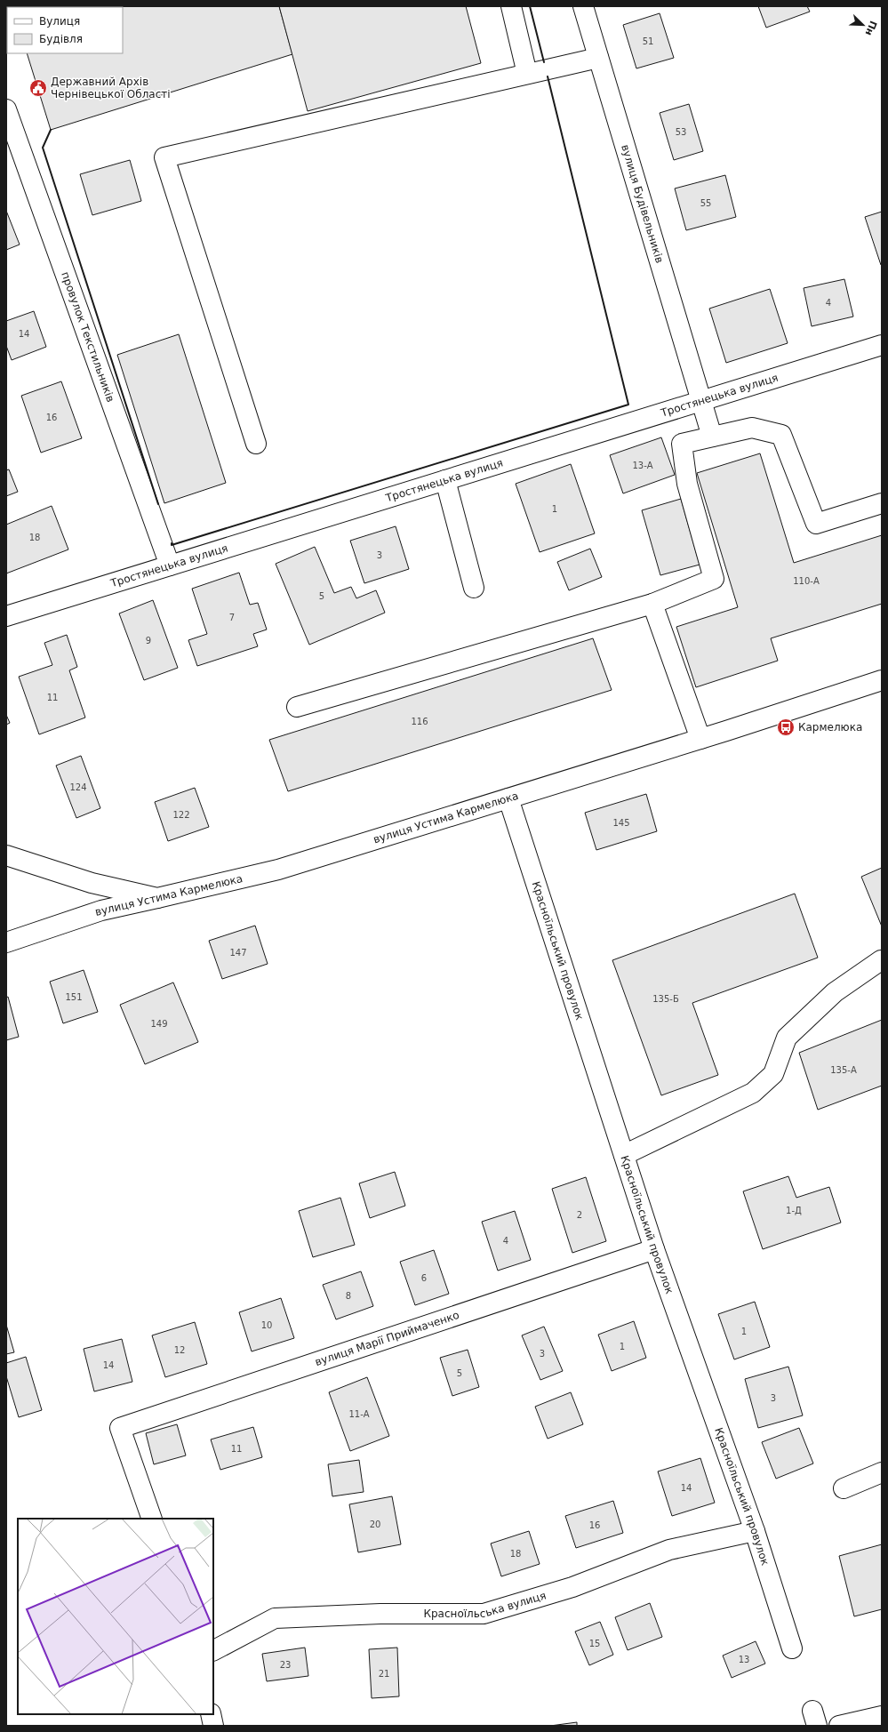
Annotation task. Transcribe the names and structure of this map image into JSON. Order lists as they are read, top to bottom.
{
  "streets": {
    "street": [
      "вулиця Будівельників",
      "провулок Текстильників",
      "Тростянецька вулиця",
      "вулиця Устима Кармелюка",
      "Красноїльський провулок",
      "вулиця Марії Приймаченко",
      "Красноїльська вулиця"
    ]
  },
  "crossings": [
    ["вулиця Будівельників", "Тростянецька вулиця"],
    ["провулок Текстильників", "Тростянецька вулиця"],
    ["вулиця Устима Кармелюка", "Красноїльський провулок"],
    ["Красноїльський провулок", "вулиця Марії Приймаченко"],
    ["Красноїльський провулок", "Красноїльська вулиця"]
  ],
  "places": {
    "public building": ["Державний Архів Чернівецької Області"],
    "bus stop": ["Кармелюка"]
  },
  "house_numbers": [
    "51",
    "53",
    "55",
    "4",
    "14",
    "16",
    "13-А",
    "1",
    "18",
    "3",
    "110-А",
    "5",
    "7",
    "9",
    "11",
    "116",
    "124",
    "122",
    "145",
    "147",
    "151",
    "135-Б",
    "149",
    "135-А",
    "1-Д",
    "2",
    "4",
    "6",
    "8",
    "10",
    "1",
    "1",
    "12",
    "3",
    "14",
    "5",
    "3",
    "11-А",
    "11",
    "14",
    "20",
    "16",
    "18",
    "15",
    "13",
    "23",
    "21"
  ],
  "legend": ["Вулиця", "Будівля"],
  "north": "bottom right"
}
